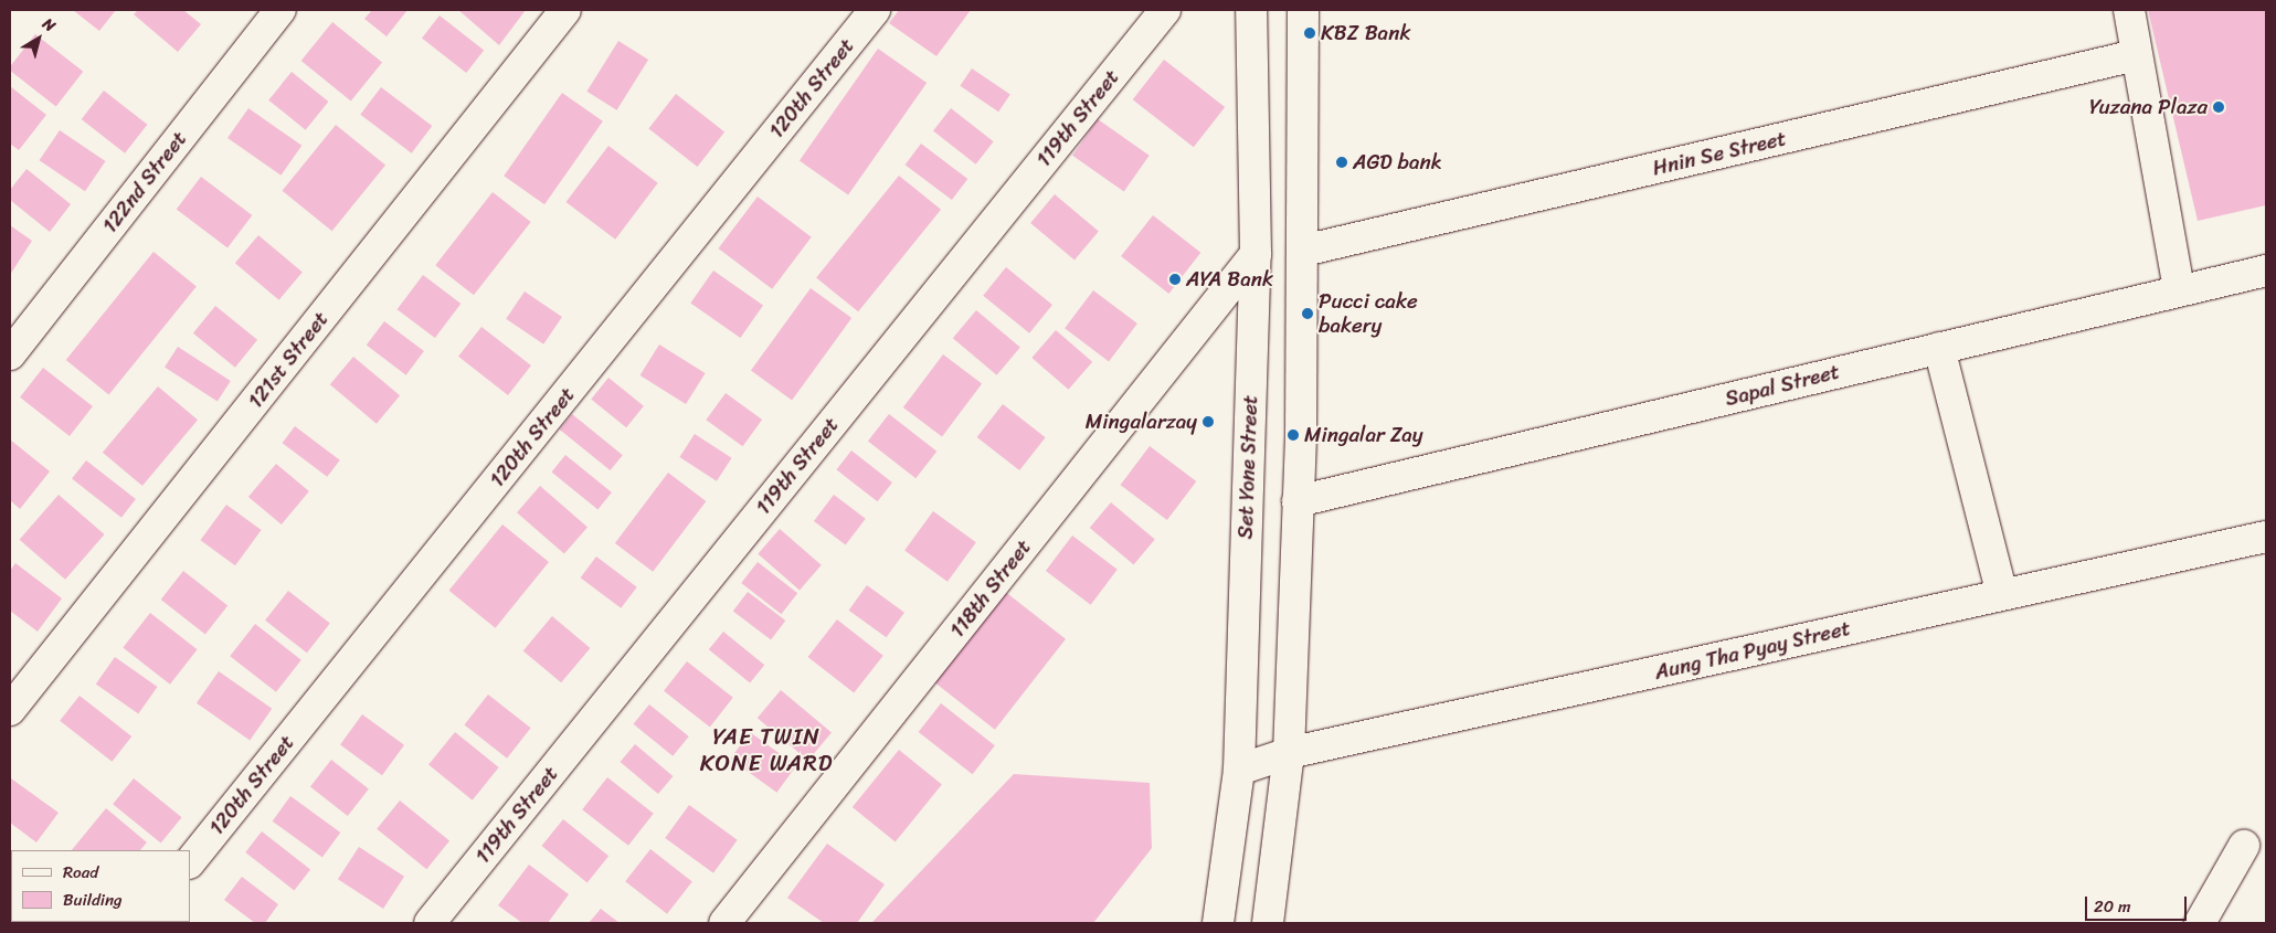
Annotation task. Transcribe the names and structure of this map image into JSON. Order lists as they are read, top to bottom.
{
  "streets": {
    "street": [
      "120th Street",
      "119th Street",
      "Hnin Se Street",
      "122nd Street",
      "121st Street",
      "Sapal Street",
      "Set Yone Street",
      "118th Street",
      "Aung Tha Pyay Street"
    ]
  },
  "crossings": [
    ["Set Yone Street", "118th Street"],
    ["Set Yone Street", "Aung Tha Pyay Street"]
  ],
  "districts": ["YAE TWIN KONE WARD"],
  "places": [
    "KBZ Bank",
    "Yuzana Plaza",
    "AGD bank",
    "AYA Bank",
    "Pucci cake bakery",
    "Mingalarzay",
    "Mingalar Zay"
  ],
  "legend": ["Road", "Building"],
  "scale_bar": "20 m",
  "north": "top right"
}
